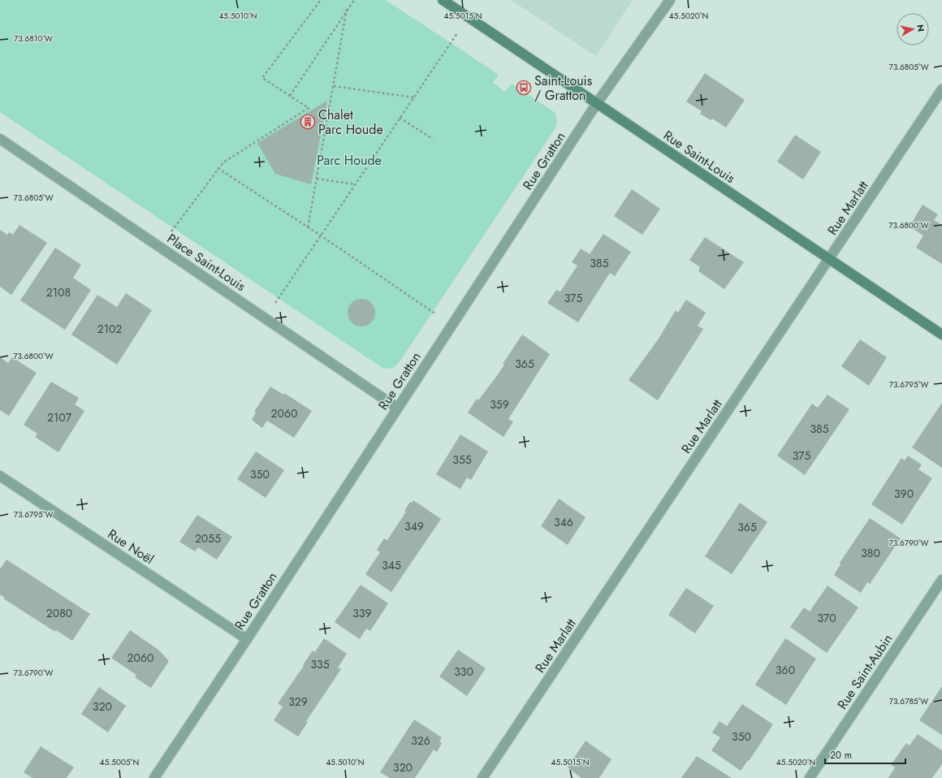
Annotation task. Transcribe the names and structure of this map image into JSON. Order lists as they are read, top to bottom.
{
  "streets": {
    "street": [
      "Rue Saint-Louis",
      "Rue Gratton",
      "Rue Marlatt",
      "Place Saint-Louis",
      "Rue Noël",
      "Rue Saint-Aubin"
    ]
  },
  "crossings": [
    ["Rue Saint-Louis", "Rue Gratton"],
    ["Rue Saint-Louis", "Rue Marlatt"],
    ["Rue Gratton", "Place Saint-Louis"],
    ["Rue Gratton", "Rue Noël"]
  ],
  "parks": ["Parc Houde"],
  "places": {
    "bus stop": ["Saint-Louis / Gratton"],
    "building": ["Chalet Parc Houde"]
  },
  "house_numbers": [
    "385",
    "2108",
    "375",
    "2102",
    "365",
    "359",
    "2060",
    "2107",
    "385",
    "375",
    "355",
    "350",
    "390",
    "346",
    "349",
    "365",
    "2055",
    "380",
    "345",
    "2080",
    "339",
    "370",
    "2060",
    "335",
    "360",
    "330",
    "329",
    "320",
    "350",
    "326",
    "320"
  ],
  "scale_bar": "20 m",
  "north": "right",
  "coordinates": [
    "45.5010°N",
    "45.5015°N",
    "45.5020°N",
    "73.6810°W",
    "73.6805°W",
    "73.6800°W",
    "73.6795°W",
    "73.6790°W",
    "73.6785°W",
    "45.5005°N"
  ]
}
